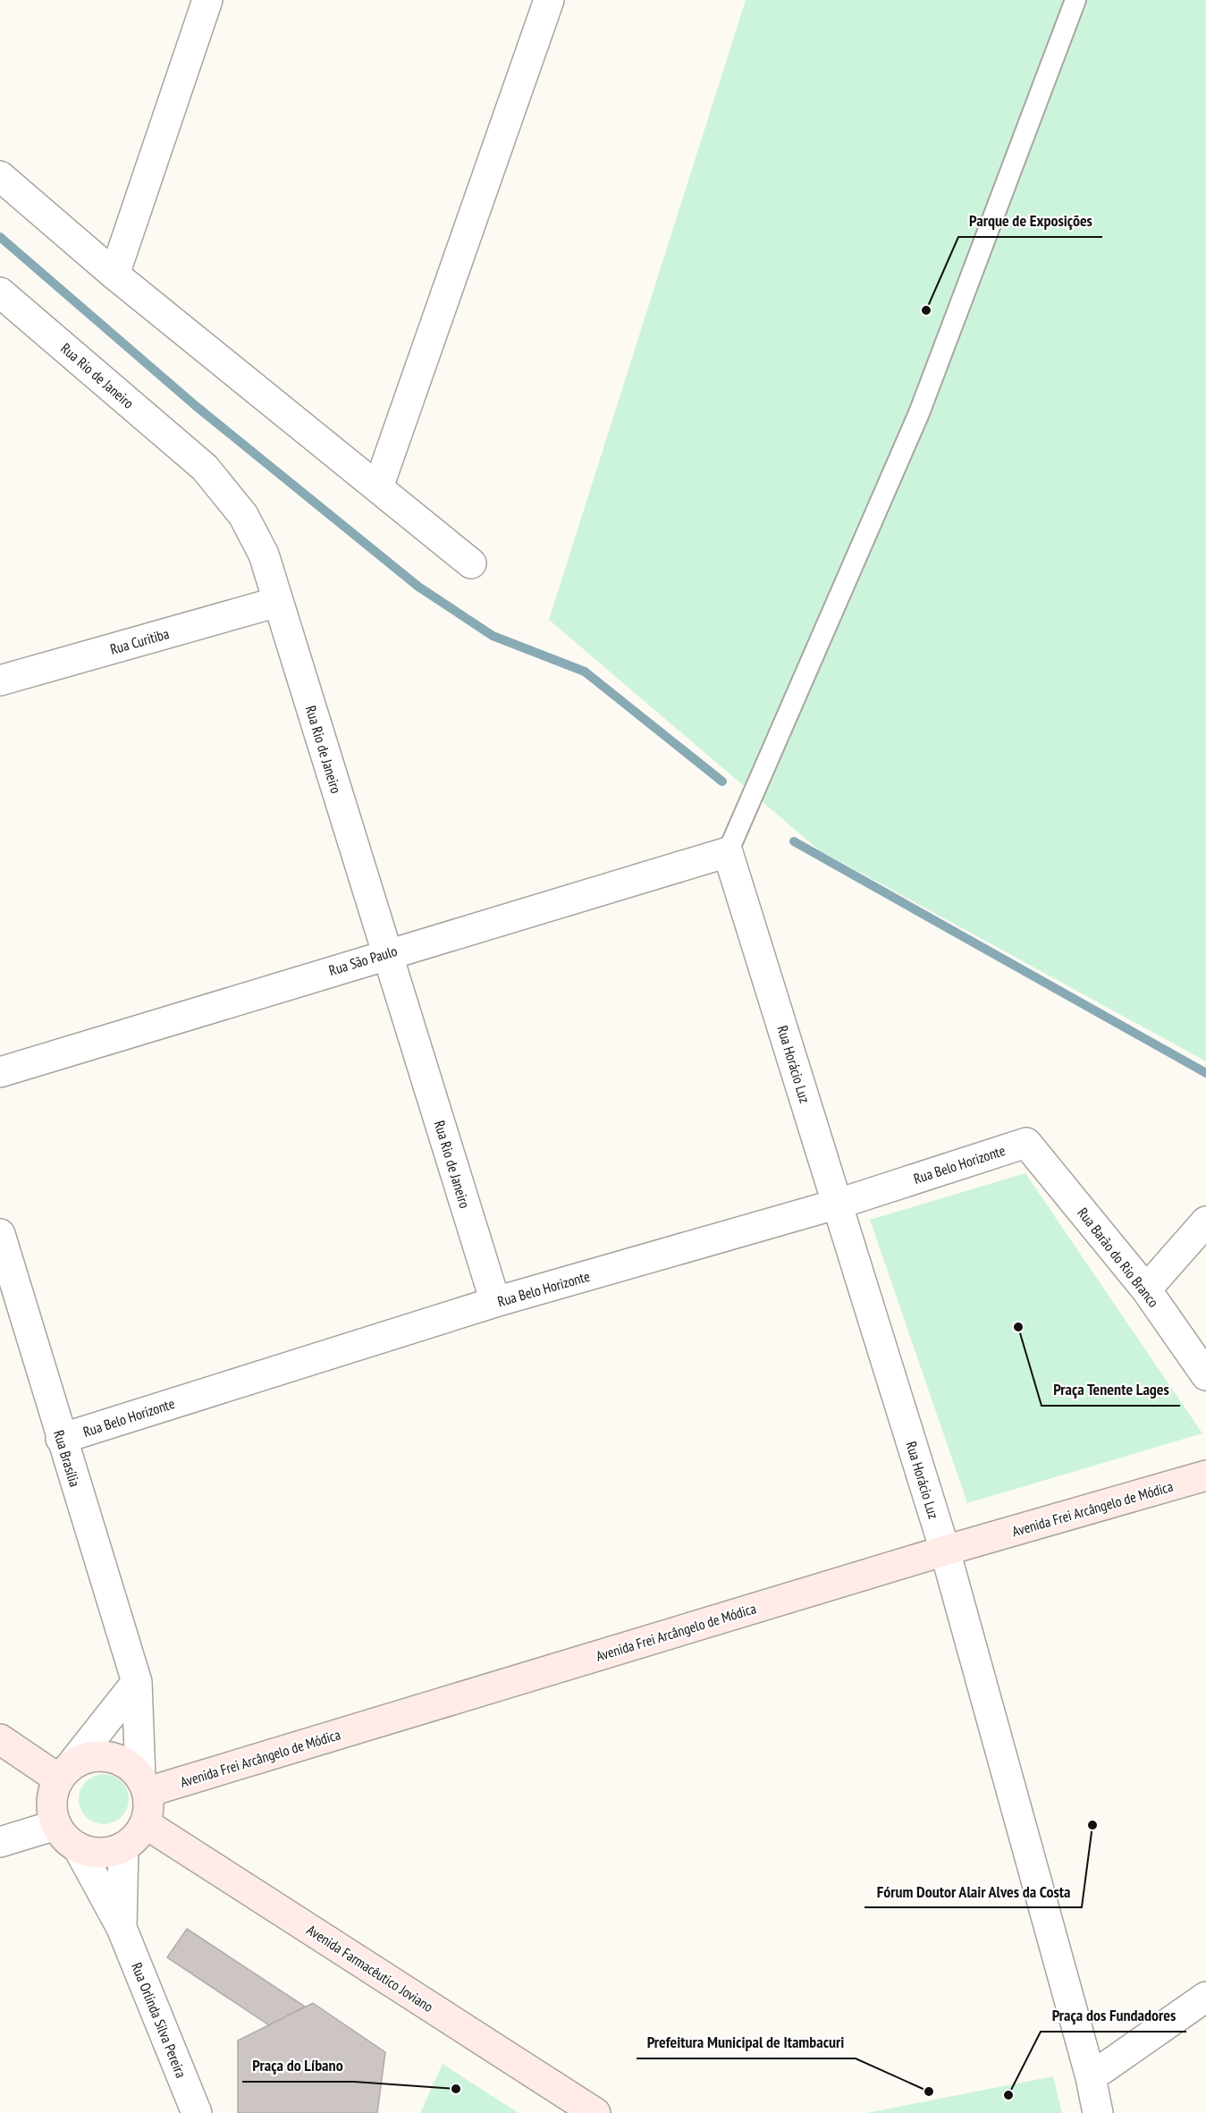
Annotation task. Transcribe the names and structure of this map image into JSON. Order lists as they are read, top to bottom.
{
  "streets": {
    "street": [
      "Rua Rio de Janeiro",
      "Rua Curitiba",
      "Rua São Paulo",
      "Rua Horácio Luz",
      "Rua Belo Horizonte",
      "Rua Barão do Rio Branco",
      "Rua Brasília",
      "Avenida Frei Arcângelo de Módica",
      "Avenida Farmacêutico Joviano",
      "Rua Orlinda Silva Pereira"
    ]
  },
  "crossings": [
    ["Rua Rio de Janeiro", "Rua Curitiba"],
    ["Rua Rio de Janeiro", "Rua São Paulo"],
    ["Rua Rio de Janeiro", "Rua Belo Horizonte"],
    ["Rua São Paulo", "Rua Horácio Luz"],
    ["Rua Horácio Luz", "Rua Belo Horizonte"],
    ["Rua Horácio Luz", "Avenida Frei Arcângelo de Módica"],
    ["Rua Belo Horizonte", "Rua Barão do Rio Branco"],
    ["Rua Belo Horizonte", "Rua Brasília"],
    ["Rua Brasília", "Avenida Frei Arcângelo de Módica"],
    ["Rua Brasília", "Avenida Farmacêutico Joviano"],
    ["Rua Brasília", "Rua Orlinda Silva Pereira"],
    ["Avenida Frei Arcângelo de Módica", "Avenida Farmacêutico Joviano"],
    ["Avenida Frei Arcângelo de Módica", "Rua Orlinda Silva Pereira"],
    ["Avenida Farmacêutico Joviano", "Rua Orlinda Silva Pereira"]
  ],
  "places": [
    "Parque de Exposições",
    "Praça Tenente Lages",
    "Fórum Doutor Alair Alves da Costa",
    "Praça do Líbano",
    "Prefeitura Municipal de Itambacuri",
    "Praça dos Fundadores"
  ]
}
